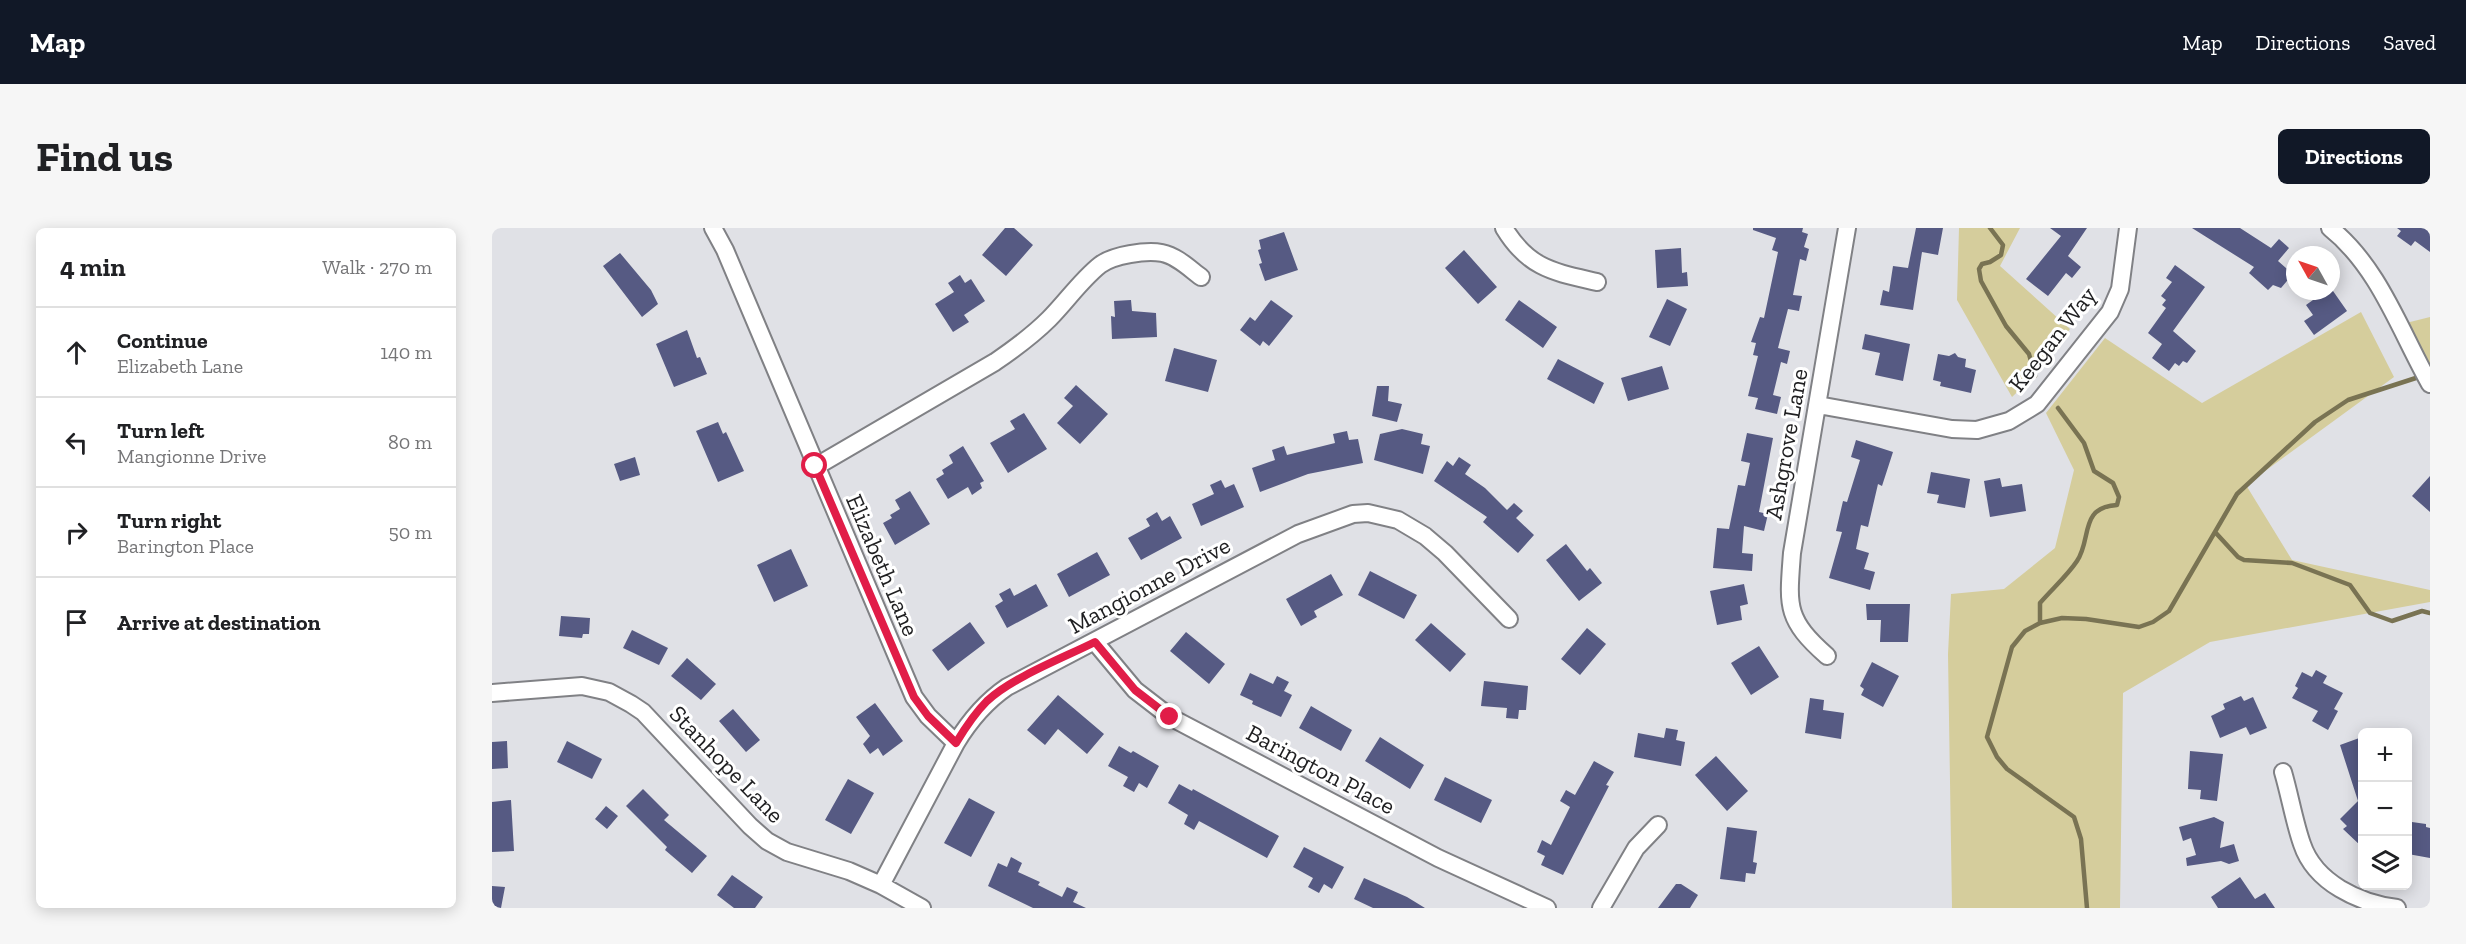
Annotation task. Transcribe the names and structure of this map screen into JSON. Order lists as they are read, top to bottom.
{
  "streets": {
    "street": [
      "Keegan Way",
      "Ashgrove Lane",
      "Elizabeth Lane",
      "Mangionne Drive",
      "Stanhope Lane",
      "Barington Place"
    ]
  },
  "crossings": [
    ["Keegan Way", "Ashgrove Lane"],
    ["Elizabeth Lane", "Mangionne Drive"],
    ["Mangionne Drive", "Stanhope Lane"],
    ["Mangionne Drive", "Barington Place"]
  ],
  "north": "top left",
  "page": {
    "header": "Map",
    "nav": ["Map", "Directions", "Saved"],
    "buttons": "Directions",
    "title": "Find us",
    "heading": ["4 min", "Walk · 270 m"],
    "list": [
      ["Continue", "Elizabeth Lane", "140 m"],
      ["Turn left", "Mangionne Drive", "80 m"],
      ["Turn right", "Barington Place", "50 m"],
      "Arrive at destination"
    ],
    "map_buttons": ["+", "−"]
  }
}
